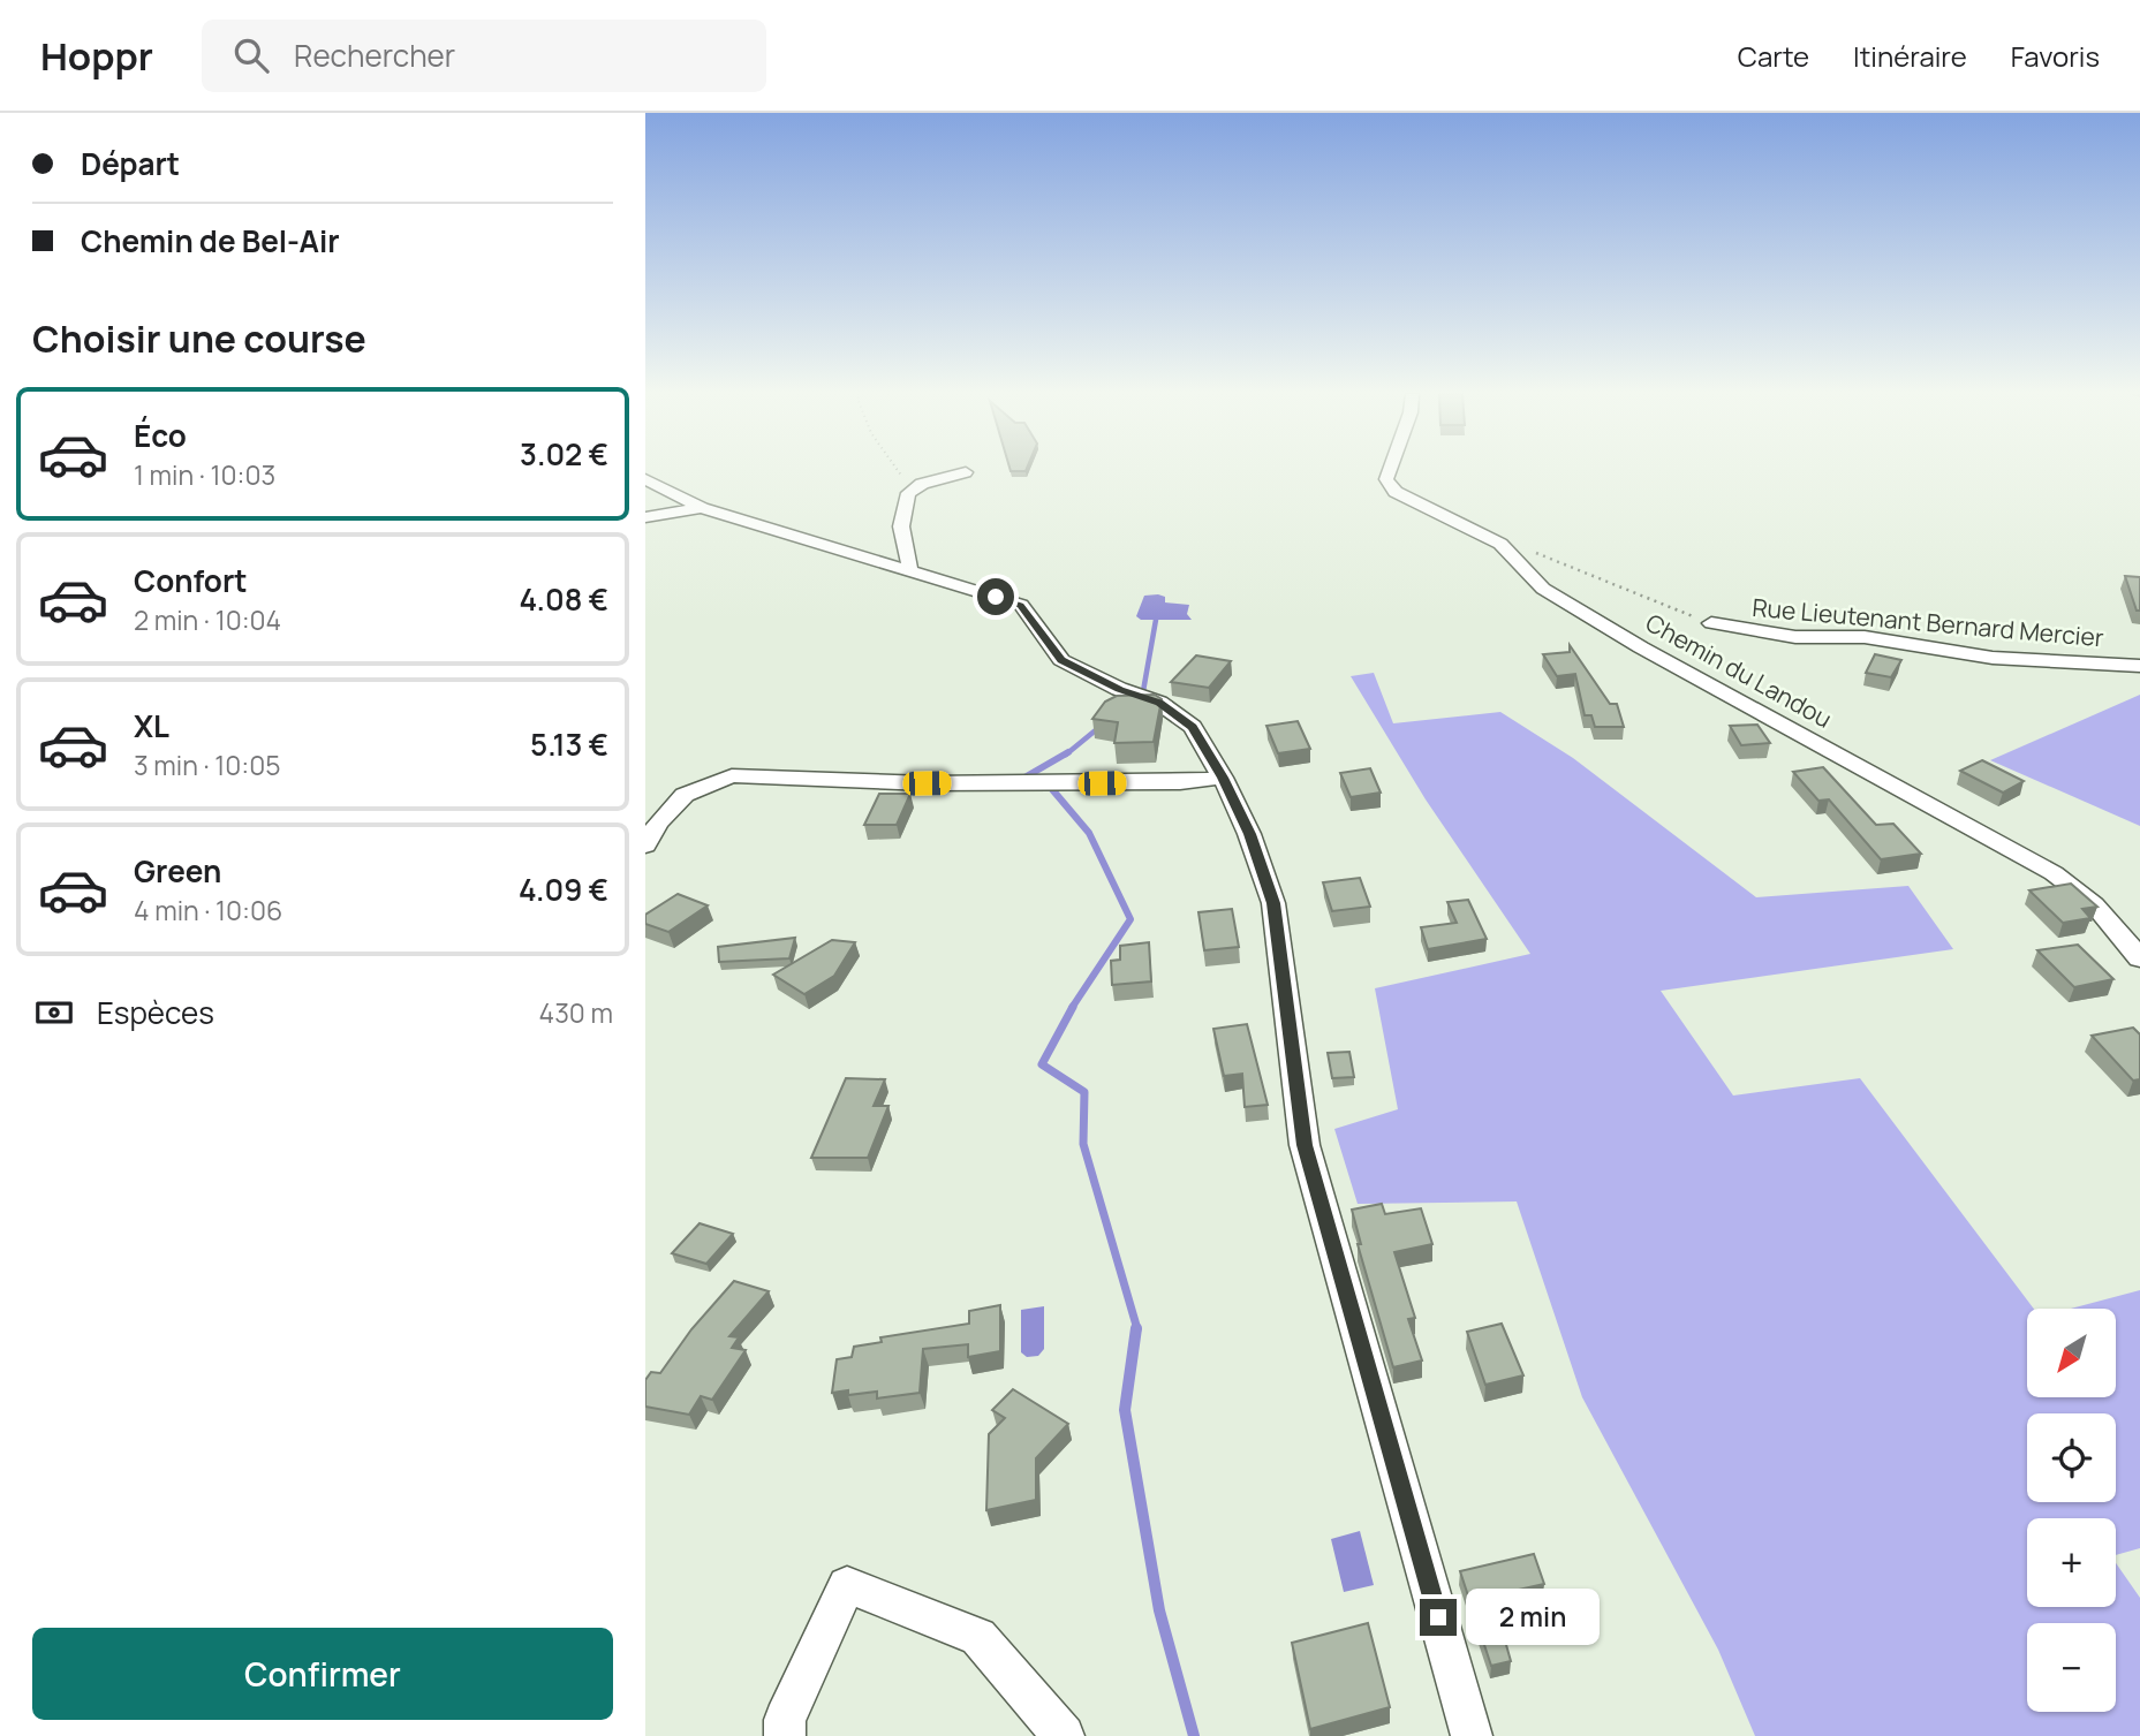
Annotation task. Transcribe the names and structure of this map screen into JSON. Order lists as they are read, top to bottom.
{
  "streets": {
    "street": ["Rue Lieutenant Bernard Mercier", "Chemin du Landou"]
  },
  "north": "bottom left",
  "page": {
    "header": "Hoppr",
    "search": "Rechercher",
    "nav": ["Carte", "Itinéraire", "Favoris"],
    "banner": ["Départ", "Chemin de Bel-Air"],
    "heading": "Choisir une course",
    "list": [
      {
        "name": "Éco",
        "note": "1 min · 10:03",
        "value": "3.02 €"
      },
      {
        "name": "Confort",
        "note": "2 min · 10:04",
        "value": "4.08 €"
      },
      {
        "name": "XL",
        "note": "3 min · 10:05",
        "value": "5.13 €"
      },
      {
        "name": "Green",
        "note": "4 min · 10:06",
        "value": "4.09 €"
      }
    ],
    "pay": ["Espèces", "430 m"],
    "map_buttons": ["+", "−"],
    "bubble": "2 min",
    "buttons": "Confirmer"
  }
}
